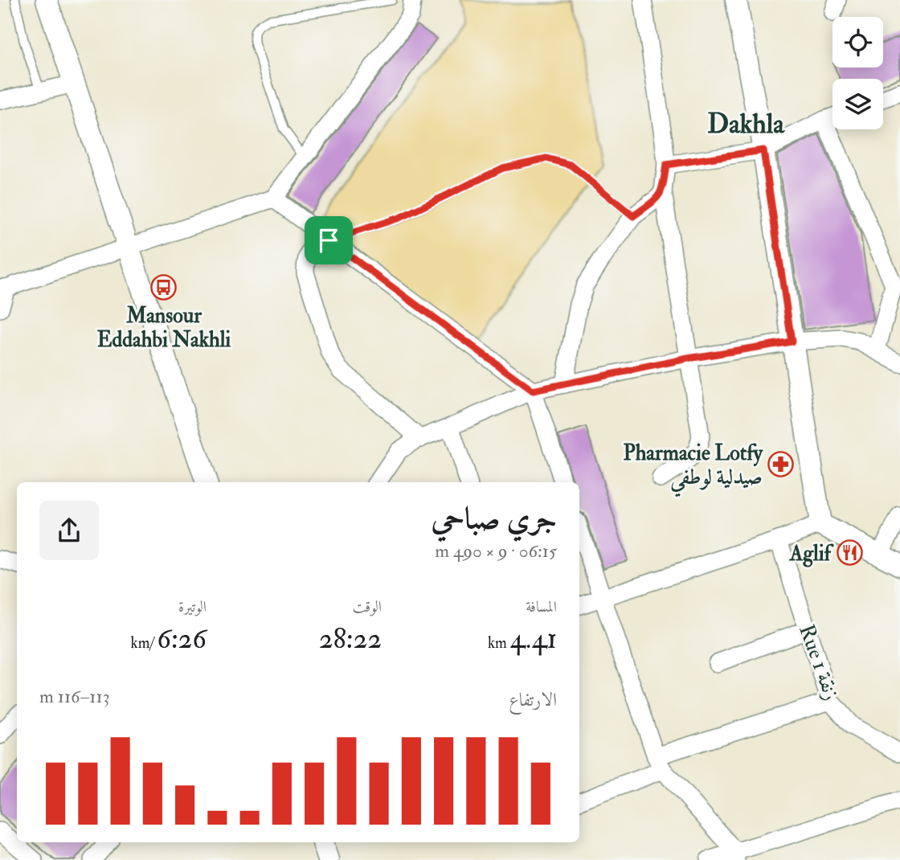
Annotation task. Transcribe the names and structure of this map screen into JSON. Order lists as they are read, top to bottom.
{
  "streets": {
    "street": ["Rue 1 زنقة"]
  },
  "districts": ["Dakhla"],
  "places": {
    "bus stop": ["Mansour Eddahbi Nakhli"],
    "pharmacy": ["Pharmacie Lotfy صيدلية لوطفي"],
    "restaurant": ["Aglif"]
  },
  "page": {
    "heading": ["جري صباحي", "06:15 · 9 × 490 m"],
    "stats": [
      ["المسافة", "4.41 km"],
      ["الوقت", "28:22"],
      ["الوتيرة", "6:26 /km"]
    ],
    "chart": ["الارتفاع", "113–116 m"]
  }
}
